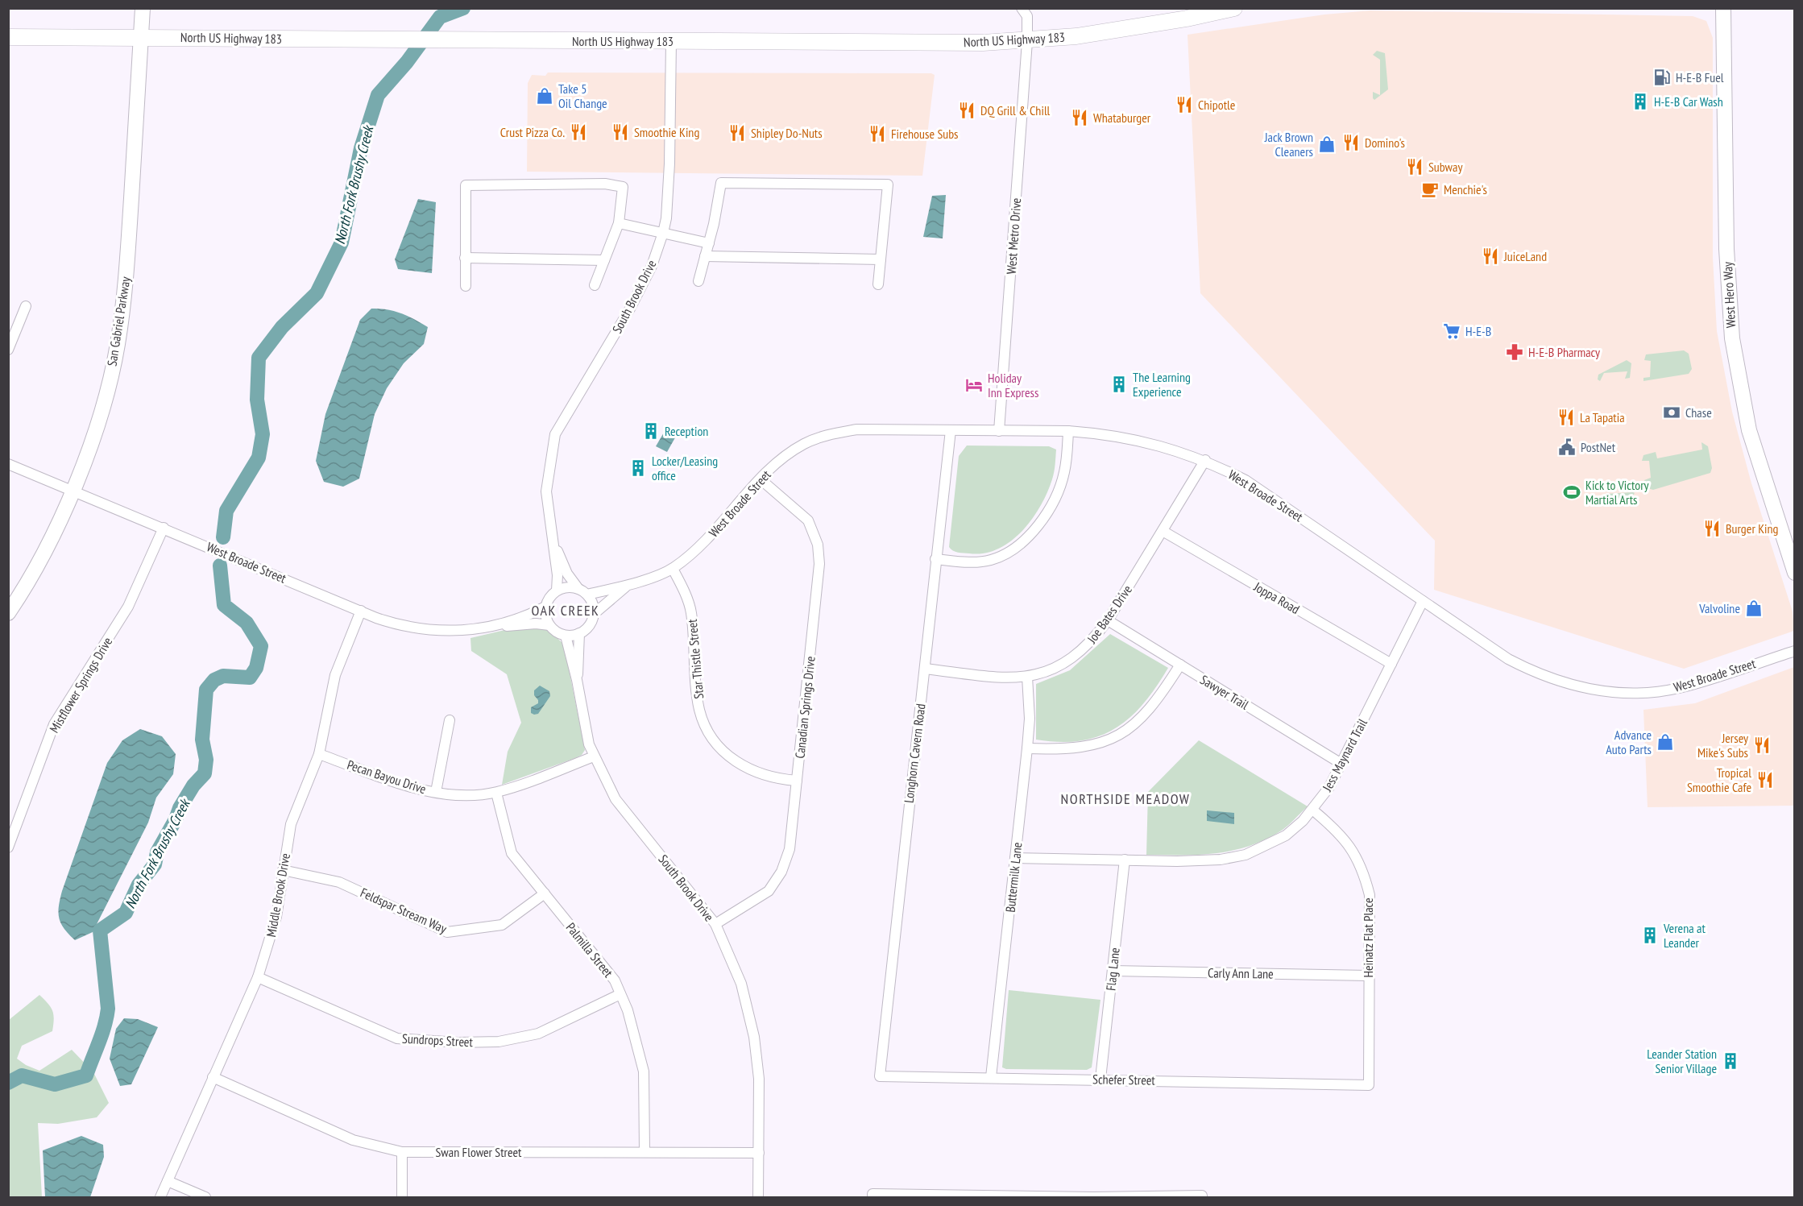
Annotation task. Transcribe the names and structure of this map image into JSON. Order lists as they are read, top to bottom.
{
  "streets": {
    "main road": ["North US Highway 183"],
    "street": [
      "West Metro Drive",
      "West Hero Way",
      "South Brook Drive",
      "San Gabriel Parkway",
      "West Broade Street",
      "Joppa Road",
      "Joe Bates Drive",
      "Star Thistle Street",
      "Mistflower Springs Drive",
      "Sawyer Trail",
      "Canadian Springs Drive",
      "Longhorn Cavern Road",
      "Jess Maynard Trail",
      "Pecan Bayou Drive",
      "Buttermilk Lane",
      "Middle Brook Drive",
      "Feldspar Stream Way",
      "Heinatz Flat Place",
      "Palmilla Street",
      "Flag Lane",
      "Carly Ann Lane",
      "Sundrops Street",
      "Schefer Street",
      "Swan Flower Street"
    ]
  },
  "crossings": [
    ["North US Highway 183", "West Metro Drive"],
    ["North US Highway 183", "South Brook Drive"],
    ["North US Highway 183", "San Gabriel Parkway"],
    ["West Metro Drive", "West Broade Street"],
    ["South Brook Drive", "West Broade Street"],
    ["South Brook Drive", "Canadian Springs Drive"],
    ["South Brook Drive", "Pecan Bayou Drive"],
    ["South Brook Drive", "Swan Flower Street"],
    ["San Gabriel Parkway", "West Broade Street"],
    ["West Broade Street", "Joe Bates Drive"],
    ["West Broade Street", "Star Thistle Street"],
    ["West Broade Street", "Mistflower Springs Drive"],
    ["West Broade Street", "Canadian Springs Drive"],
    ["West Broade Street", "Longhorn Cavern Road"],
    ["West Broade Street", "Jess Maynard Trail"],
    ["West Broade Street", "Middle Brook Drive"],
    ["Joppa Road", "Joe Bates Drive"],
    ["Joppa Road", "Jess Maynard Trail"],
    ["Joe Bates Drive", "Sawyer Trail"],
    ["Joe Bates Drive", "Longhorn Cavern Road"],
    ["Joe Bates Drive", "Buttermilk Lane"],
    ["Star Thistle Street", "Canadian Springs Drive"],
    ["Sawyer Trail", "Jess Maynard Trail"],
    ["Longhorn Cavern Road", "Schefer Street"],
    ["Jess Maynard Trail", "Buttermilk Lane"],
    ["Jess Maynard Trail", "Heinatz Flat Place"],
    ["Jess Maynard Trail", "Flag Lane"],
    ["Pecan Bayou Drive", "Middle Brook Drive"],
    ["Pecan Bayou Drive", "Palmilla Street"],
    ["Buttermilk Lane", "Schefer Street"],
    ["Middle Brook Drive", "Feldspar Stream Way"],
    ["Middle Brook Drive", "Sundrops Street"],
    ["Middle Brook Drive", "Swan Flower Street"],
    ["Feldspar Stream Way", "Palmilla Street"],
    ["Heinatz Flat Place", "Carly Ann Lane"],
    ["Heinatz Flat Place", "Schefer Street"],
    ["Palmilla Street", "Sundrops Street"],
    ["Palmilla Street", "Swan Flower Street"],
    ["Flag Lane", "Carly Ann Lane"],
    ["Flag Lane", "Schefer Street"]
  ],
  "districts": ["OAK CREEK", "NORTHSIDE MEADOW"],
  "water": ["North Fork Brushy Creek"],
  "places": {
    "fuel station": ["H-E-B Fuel"],
    "shop": [
      "Take 5 Oil Change",
      "Jack Brown Cleaners",
      "Valvoline",
      "Advance Auto Parts"
    ],
    "building": [
      "H-E-B Car Wash",
      "The Learning Experience",
      "Reception",
      "Locker/Leasing office",
      "Verena at Leander",
      "Leander Station Senior Village"
    ],
    "restaurant": [
      "Chipotle",
      "DQ Grill & Chill",
      "Whataburger",
      "Crust Pizza Co.",
      "Smoothie King",
      "Shipley Do-Nuts",
      "Firehouse Subs",
      "Domino's",
      "Subway",
      "JuiceLand",
      "La Tapatia",
      "Burger King",
      "Jersey Mike's Subs",
      "Tropical Smoothie Cafe"
    ],
    "cafe": ["Menchie's"],
    "supermarket": ["H-E-B"],
    "pharmacy": ["H-E-B Pharmacy"],
    "hotel": ["Holiday Inn Express"],
    "bank": ["Chase"],
    "public building": ["PostNet"],
    "sports": ["Kick to Victory Martial Arts"]
  }
}
